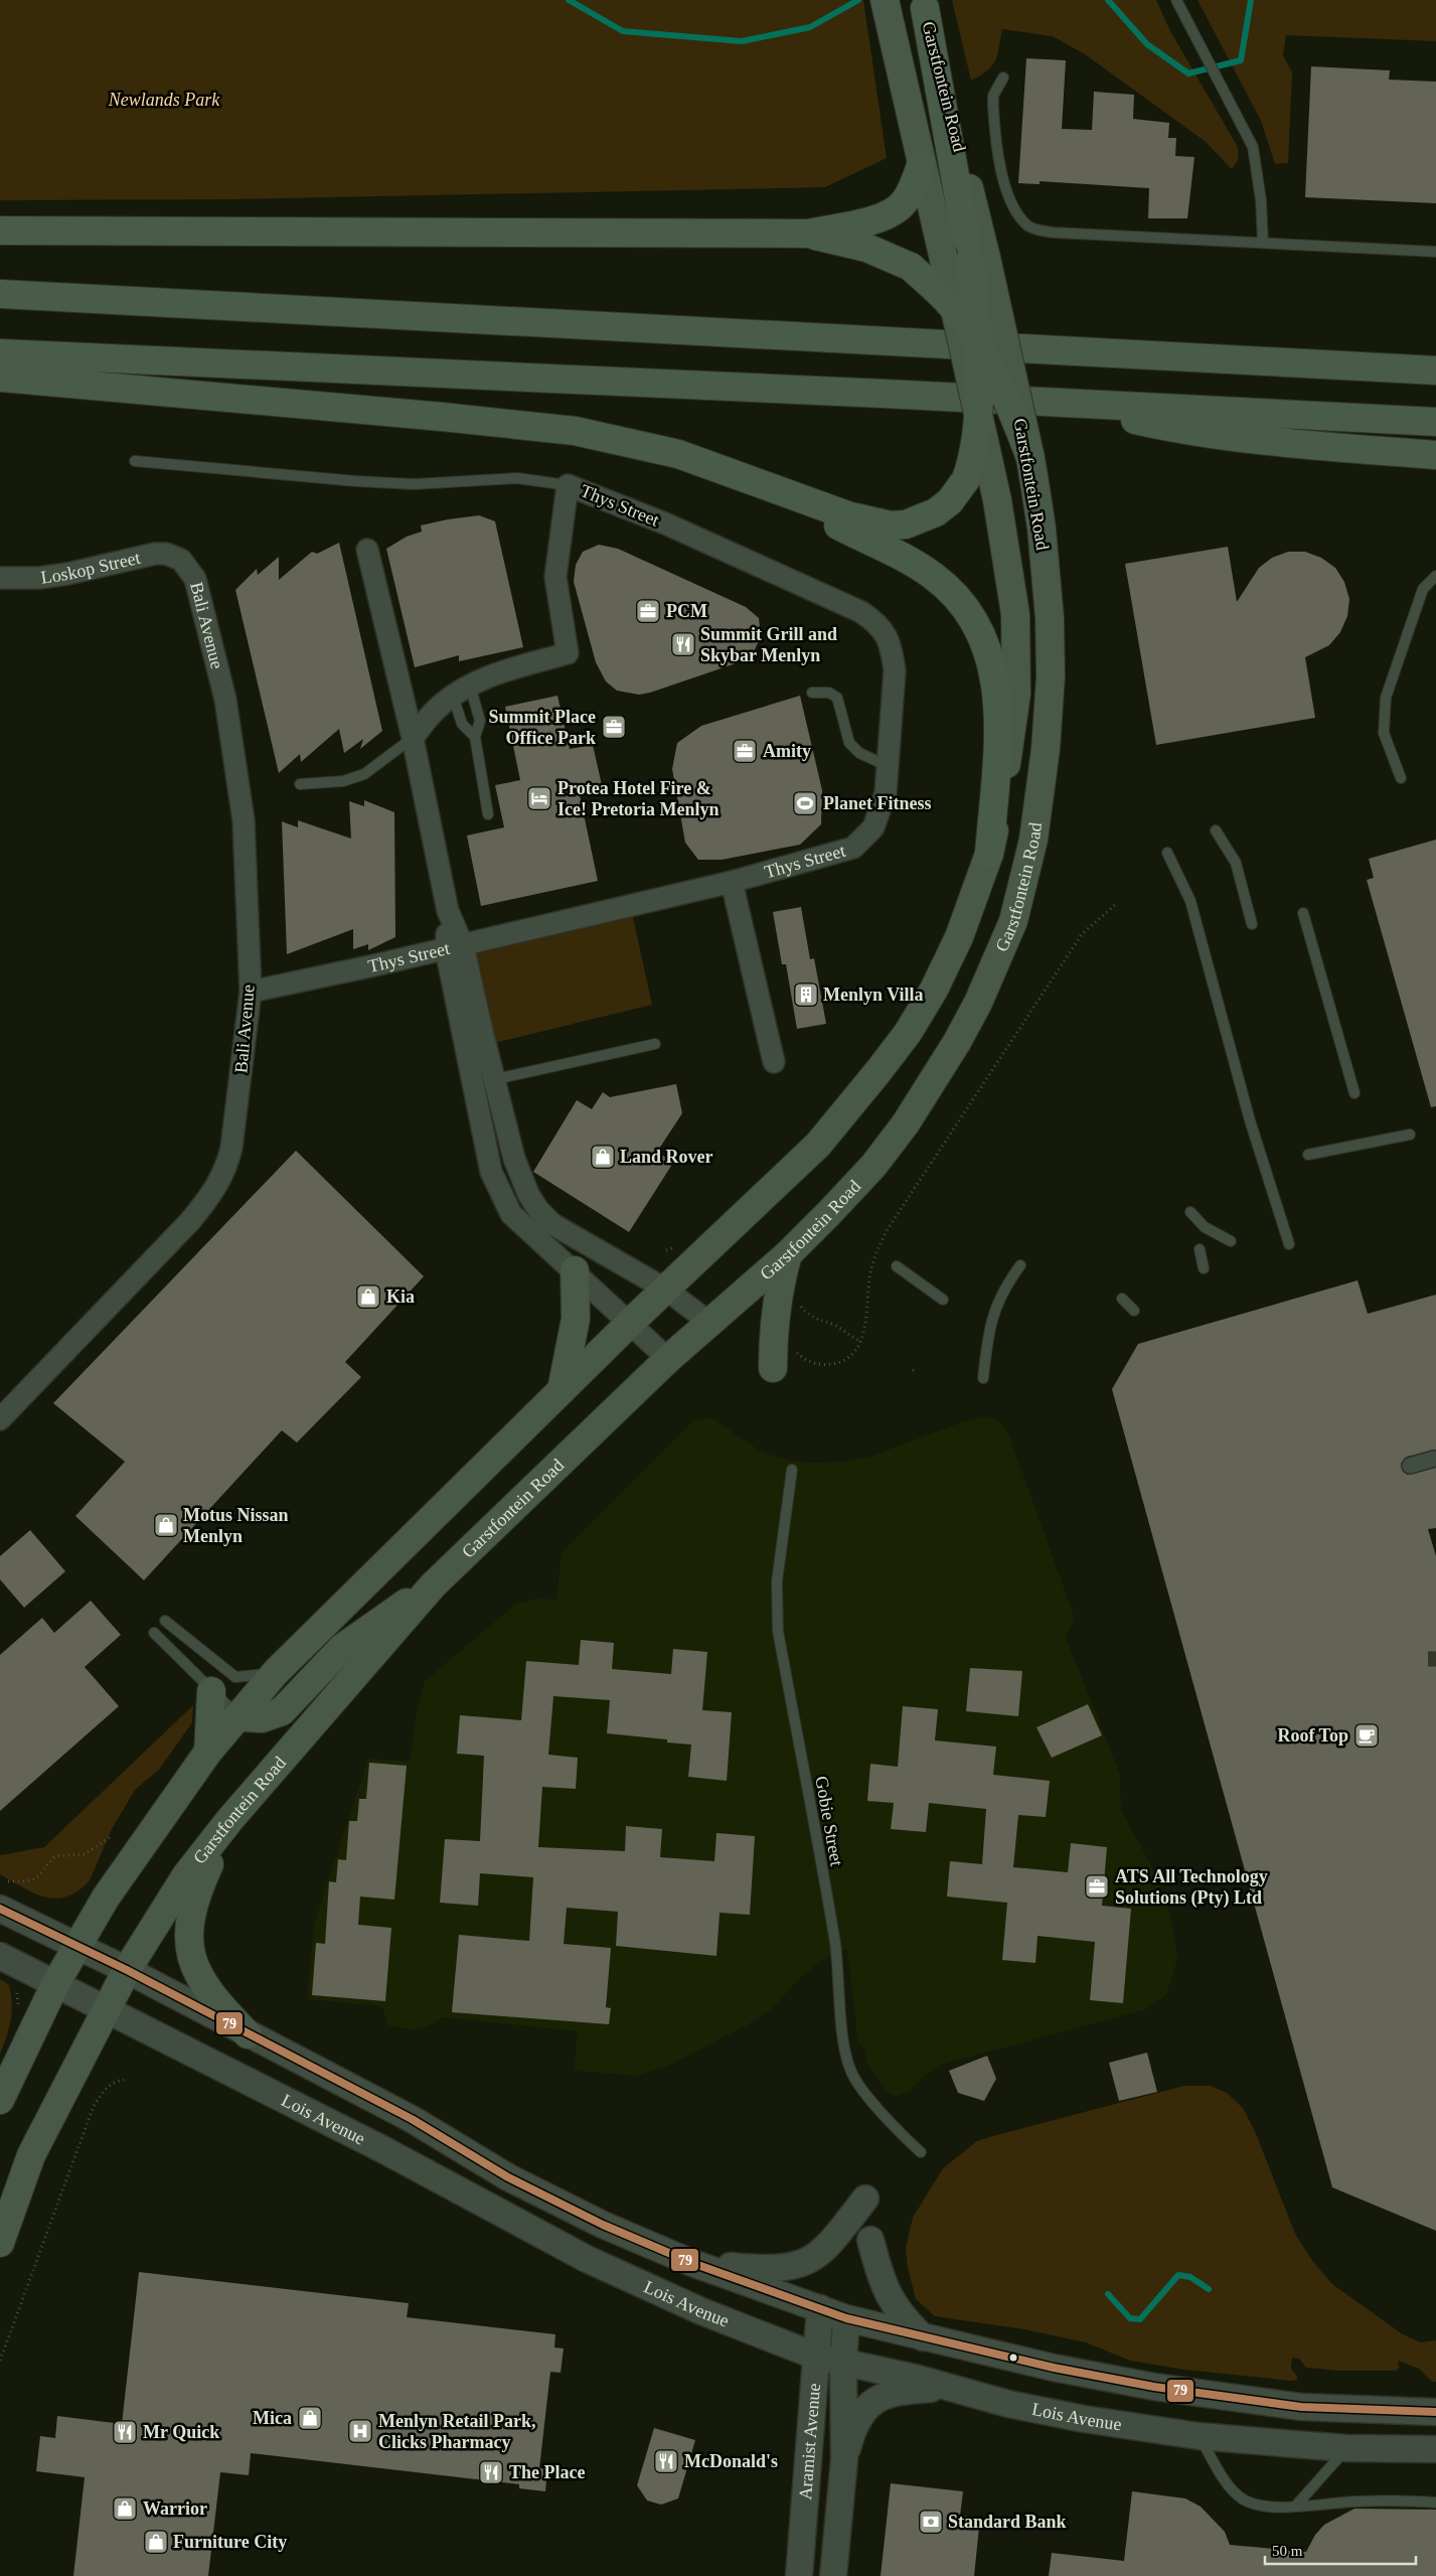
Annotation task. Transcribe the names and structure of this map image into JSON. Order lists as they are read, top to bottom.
{
  "streets": {
    "main road": ["Garstfontein Road"],
    "street": [
      "Thys Street",
      "Loskop Street",
      "Bali Avenue",
      "Lois Avenue",
      "Aramist Avenue"
    ],
    "lane": ["Gobie Street"]
  },
  "crossings": [
    ["Garstfontein Road", "Lois Avenue"],
    ["Thys Street", "Bali Avenue"],
    ["Loskop Street", "Bali Avenue"],
    ["Lois Avenue", "Aramist Avenue"]
  ],
  "parks": ["Newlands Park"],
  "places": {
    "office": [
      "PCM",
      "Summit Place Office Park",
      "Amity",
      "ATS All Technology Solutions (Pty) Ltd"
    ],
    "restaurant": [
      "Summit Grill and Skybar Menlyn",
      "Mr Quick",
      "McDonald's",
      "The Place"
    ],
    "hotel": ["Protea Hotel Fire & Ice! Pretoria Menlyn"],
    "sports": ["Planet Fitness"],
    "building": ["Menlyn Villa"],
    "shop": [
      "Land Rover",
      "Kia",
      "Motus Nissan Menlyn",
      "Mica",
      "Warrior",
      "Furniture City"
    ],
    "cafe": ["Roof Top"],
    "hospital": ["Menlyn Retail Park, Clicks Pharmacy"],
    "bank": ["Standard Bank"]
  },
  "lines": ["transit line 79"],
  "scale_bar": "50 m"
}
